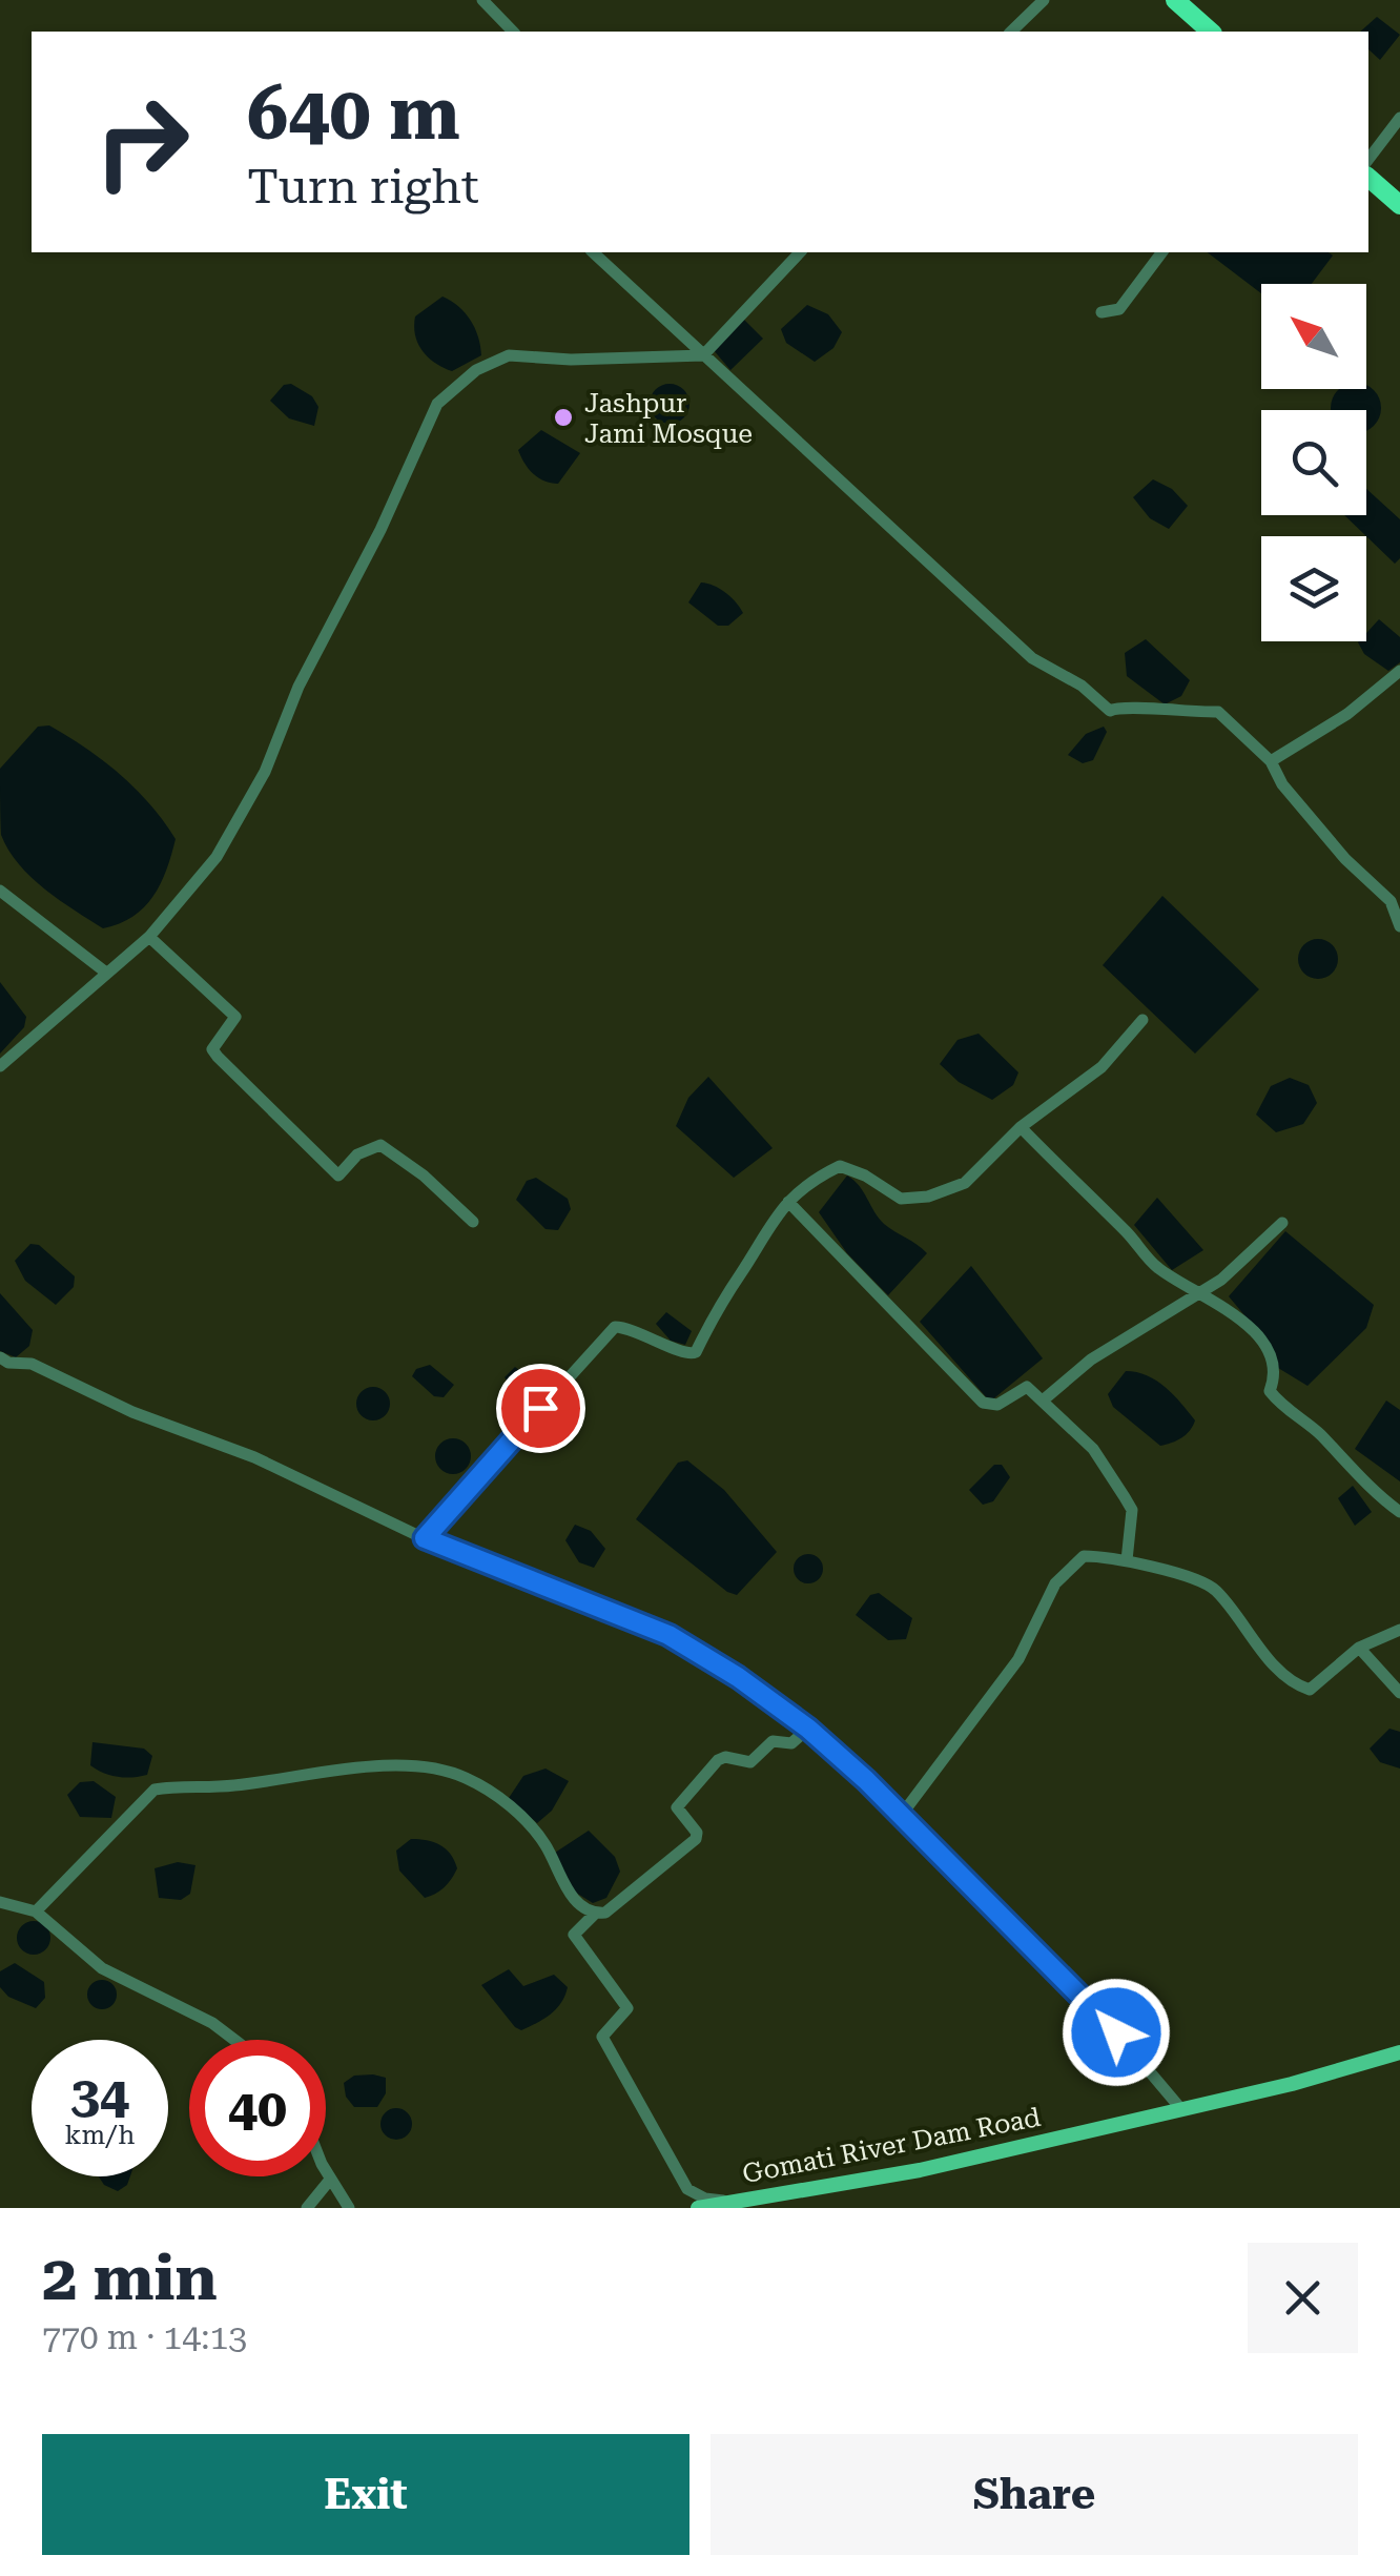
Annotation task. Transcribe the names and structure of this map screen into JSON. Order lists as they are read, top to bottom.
{
  "streets": {
    "main road": ["Gomati River Dam Road"]
  },
  "places": ["Jashpur Jami Mosque"],
  "north": "top left",
  "page": {
    "turn": ["640 m", "Turn right"],
    "speed": "34 km/h",
    "limit": "40",
    "heading": ["2 min", "770 m · 14:13"],
    "buttons": ["Exit", "Share"]
  }
}
